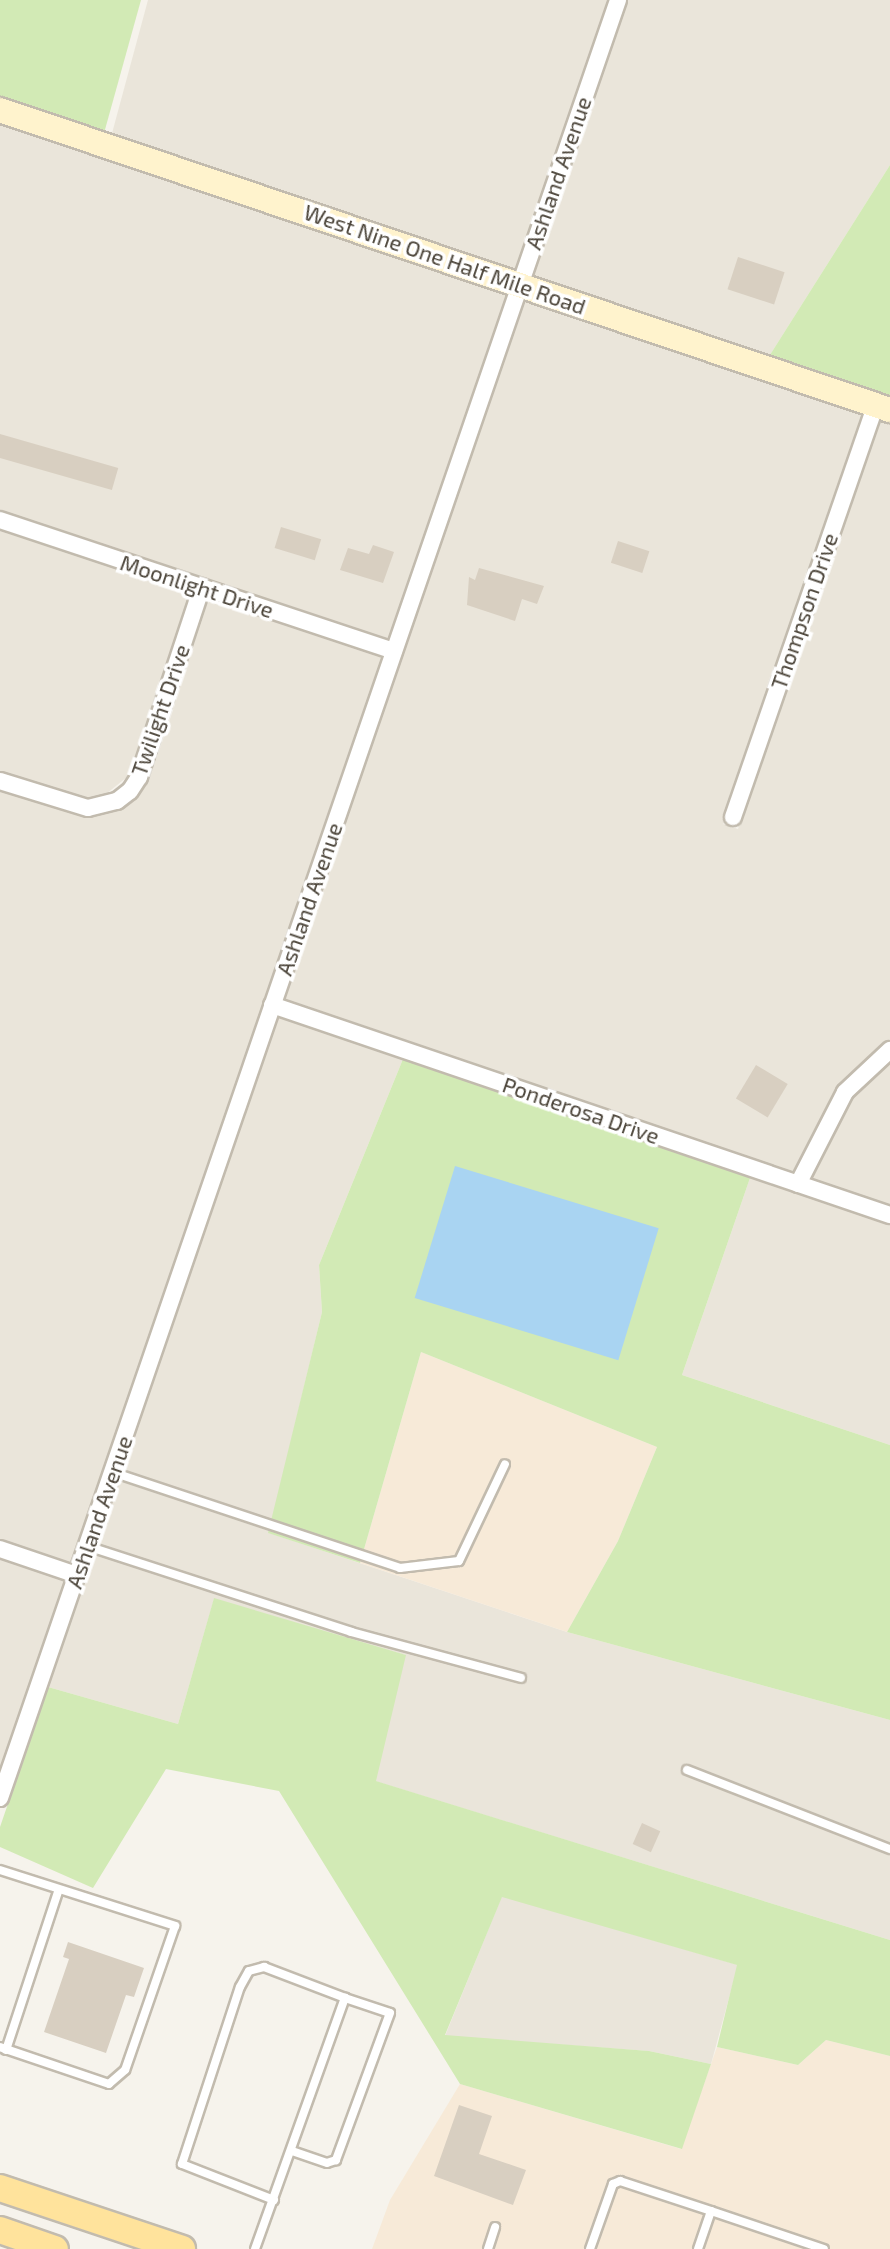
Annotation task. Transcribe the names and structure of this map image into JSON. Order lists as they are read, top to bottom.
{
  "streets": {
    "street": [
      "Ashland Avenue",
      "West Nine One Half Mile Road",
      "Moonlight Drive",
      "Thompson Drive",
      "Twilight Drive",
      "Ponderosa Drive"
    ]
  },
  "crossings": [
    ["Ashland Avenue", "West Nine One Half Mile Road"],
    ["Ashland Avenue", "Moonlight Drive"],
    ["Ashland Avenue", "Ponderosa Drive"],
    ["West Nine One Half Mile Road", "Thompson Drive"],
    ["Moonlight Drive", "Twilight Drive"]
  ]
}
